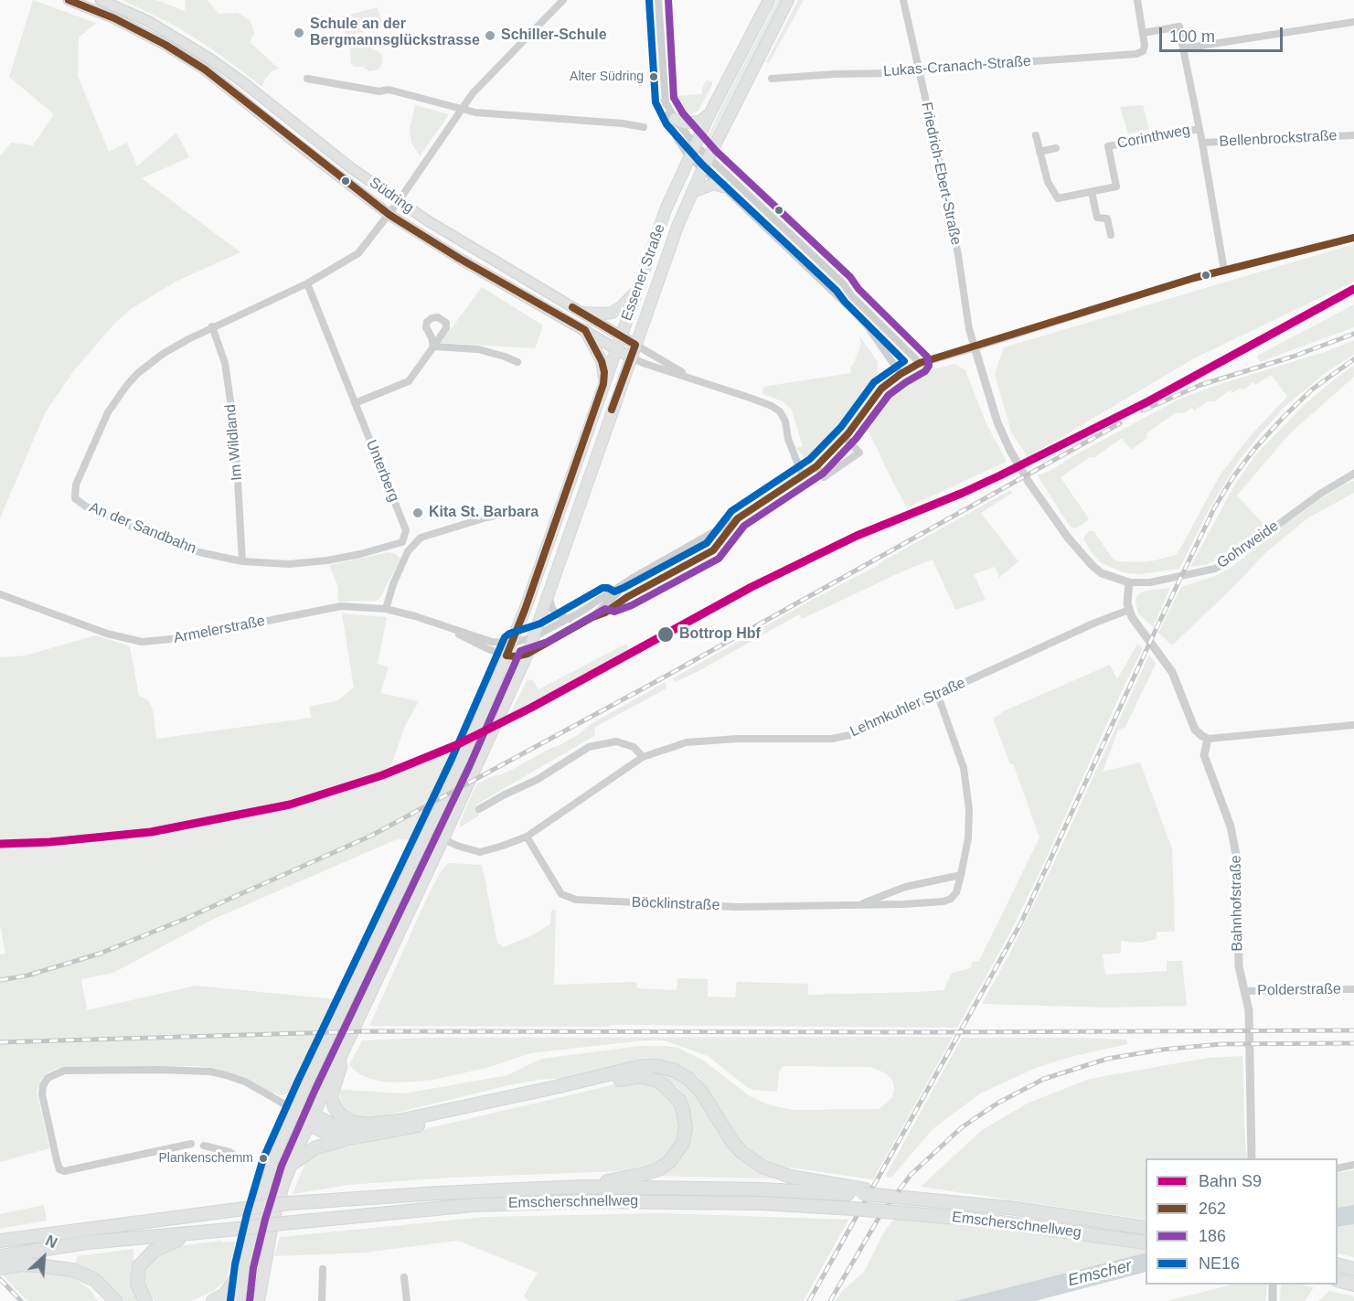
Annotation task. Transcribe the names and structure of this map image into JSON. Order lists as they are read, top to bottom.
{
  "streets": {
    "highway": ["Emscherschnellweg"],
    "main road": ["Südring", "Essener Straße"],
    "street": [
      "Lukas-Cranach-Straße",
      "Corinthweg",
      "Bellenbrockstraße",
      "Friedrich-Ebert-Straße",
      "Im Wildland",
      "Unterberg",
      "An der Sandbahn",
      "Gohrweide",
      "Armelerstraße",
      "Lehmkuhler Straße",
      "Bahnhofstraße",
      "Böcklinstraße",
      "Polderstraße"
    ]
  },
  "crossings": [
    ["Lukas-Cranach-Straße", "Friedrich-Ebert-Straße"],
    ["Südring", "Essener Straße"],
    ["Essener Straße", "Armelerstraße"],
    ["Essener Straße", "Lehmkuhler Straße"],
    ["Im Wildland", "An der Sandbahn"],
    ["Unterberg", "An der Sandbahn"],
    ["Lehmkuhler Straße", "Böcklinstraße"],
    ["Bahnhofstraße", "Polderstraße"]
  ],
  "water": ["Emscher"],
  "places": [
    "Schule an der Bergmannsglückstrasse",
    "Schiller-Schule",
    "Alter Südring",
    "Kita St. Barbara",
    "Bottrop Hbf",
    "Plankenschemm"
  ],
  "lines": [
    "transit line 262",
    "transit line 186",
    "transit line NE16",
    "rail line S9"
  ],
  "legend": [
    "Bahn S9",
    "262",
    "186",
    "NE16"
  ],
  "scale_bar": "100 m",
  "north": "top right"
}
